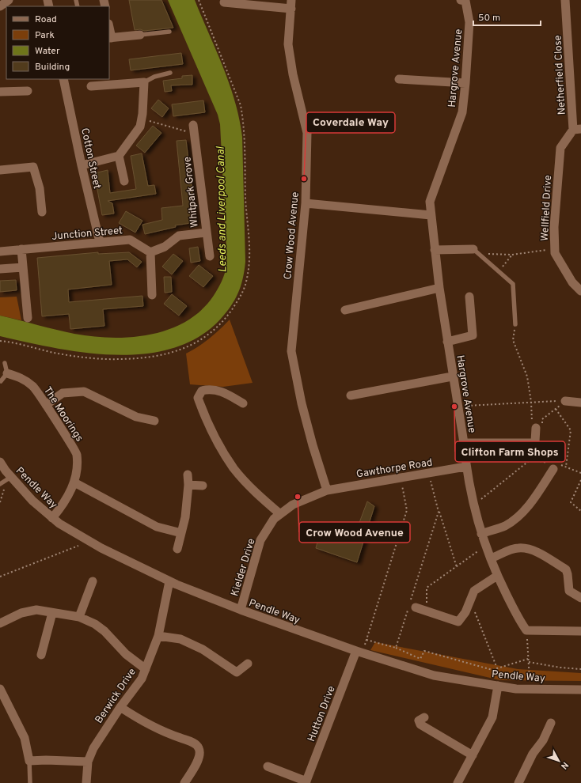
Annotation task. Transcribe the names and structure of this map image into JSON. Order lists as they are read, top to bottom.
{
  "streets": {
    "street": [
      "Hargrove Avenue",
      "Netherfield Close",
      "Cotton Street",
      "Whitpark Grove",
      "Wellfield Drive",
      "Junction Street",
      "Crow Wood Avenue",
      "The Moorings",
      "Gawthorpe Road",
      "Pendle Way",
      "Kielder Drive",
      "Berwick Drive",
      "Hutton Drive"
    ]
  },
  "crossings": [
    ["Hargrove Avenue", "Gawthorpe Road"],
    ["Netherfield Close", "Wellfield Drive"],
    ["Cotton Street", "Junction Street"],
    ["Crow Wood Avenue", "Gawthorpe Road"],
    ["Crow Wood Avenue", "Kielder Drive"],
    ["The Moorings", "Pendle Way"],
    ["Gawthorpe Road", "Kielder Drive"],
    ["Pendle Way", "Kielder Drive"],
    ["Pendle Way", "Berwick Drive"],
    ["Pendle Way", "Hutton Drive"]
  ],
  "water": ["Leeds and Liverpool Canal"],
  "places": ["Coverdale Way", "Clifton Farm Shops", "Crow Wood Avenue"],
  "legend": [
    "Road",
    "Park",
    "Water",
    "Building"
  ],
  "scale_bar": "50 m",
  "north": "bottom right"
}
